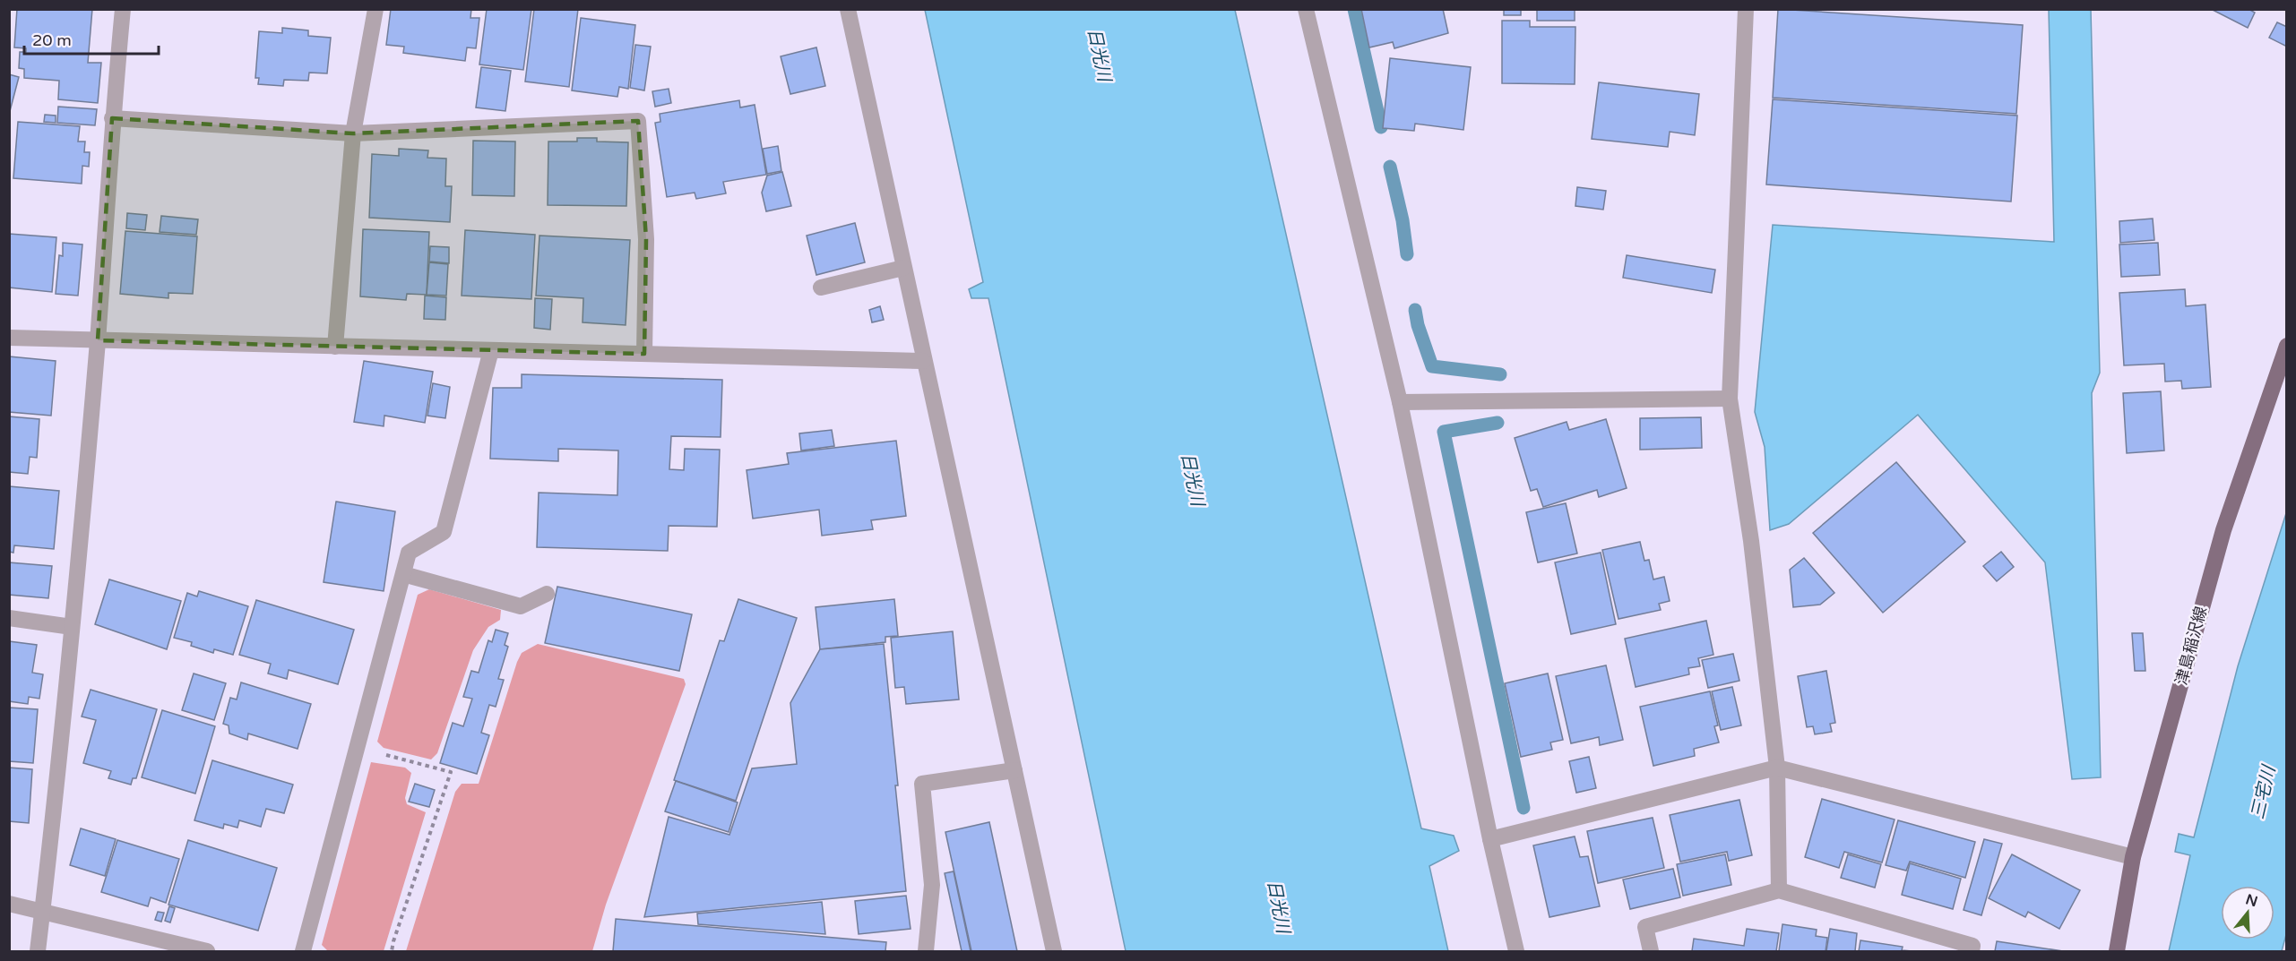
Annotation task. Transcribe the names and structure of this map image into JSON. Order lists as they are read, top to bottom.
{
  "streets": {
    "main road": ["津島稲沢線"]
  },
  "water": ["日光川", "三宅川"],
  "scale_bar": "20 m",
  "north": "top"
}
